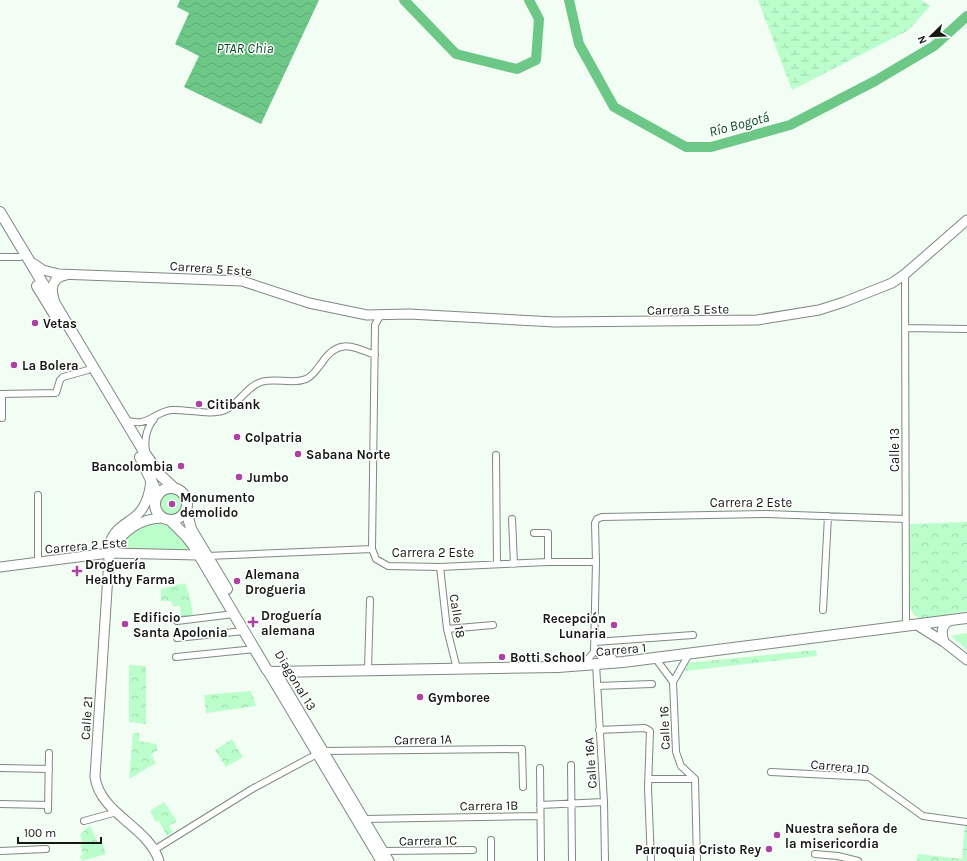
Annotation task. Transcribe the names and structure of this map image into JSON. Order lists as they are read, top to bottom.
{
  "streets": {
    "main road": ["Carrera 1", "Diagonal 13"],
    "street": [
      "Carrera 5 Este",
      "Calle 13",
      "Carrera 2 Este",
      "Calle 18",
      "Calle 21",
      "Calle 16",
      "Carrera 1A",
      "Calle 16A",
      "Carrera 1D",
      "Carrera 1B",
      "Carrera 1C"
    ]
  },
  "crossings": [
    ["Carrera 5 Este", "Calle 13"],
    ["Calle 13", "Carrera 2 Este"],
    ["Calle 13", "Carrera 1"],
    ["Carrera 2 Este", "Calle 18"],
    ["Carrera 2 Este", "Diagonal 13"],
    ["Carrera 2 Este", "Calle 21"],
    ["Calle 18", "Carrera 1"],
    ["Carrera 1", "Diagonal 13"],
    ["Carrera 1", "Calle 16A"],
    ["Diagonal 13", "Carrera 1A"],
    ["Diagonal 13", "Carrera 1B"],
    ["Diagonal 13", "Carrera 1C"],
    ["Calle 21", "Carrera 1A"],
    ["Calle 16", "Calle 16A"]
  ],
  "water": ["PTAR Chia", "Río Bogotá"],
  "places": {
    "other": [
      "Vetas",
      "La Bolera",
      "Citibank",
      "Colpatria",
      "Sabana Norte",
      "Bancolombia",
      "Jumbo",
      "Monumento demolido",
      "Alemana Drogueria",
      "Edificio Santa Apolonia",
      "Recepción Lunaria",
      "Botti School",
      "Gymboree",
      "Nuestra señora de la misericordia",
      "Parroquia Cristo Rey"
    ],
    "health": ["Droguería Healthy Farma", "Droguería alemana"]
  },
  "scale_bar": "100 m",
  "north": "bottom left"
}
